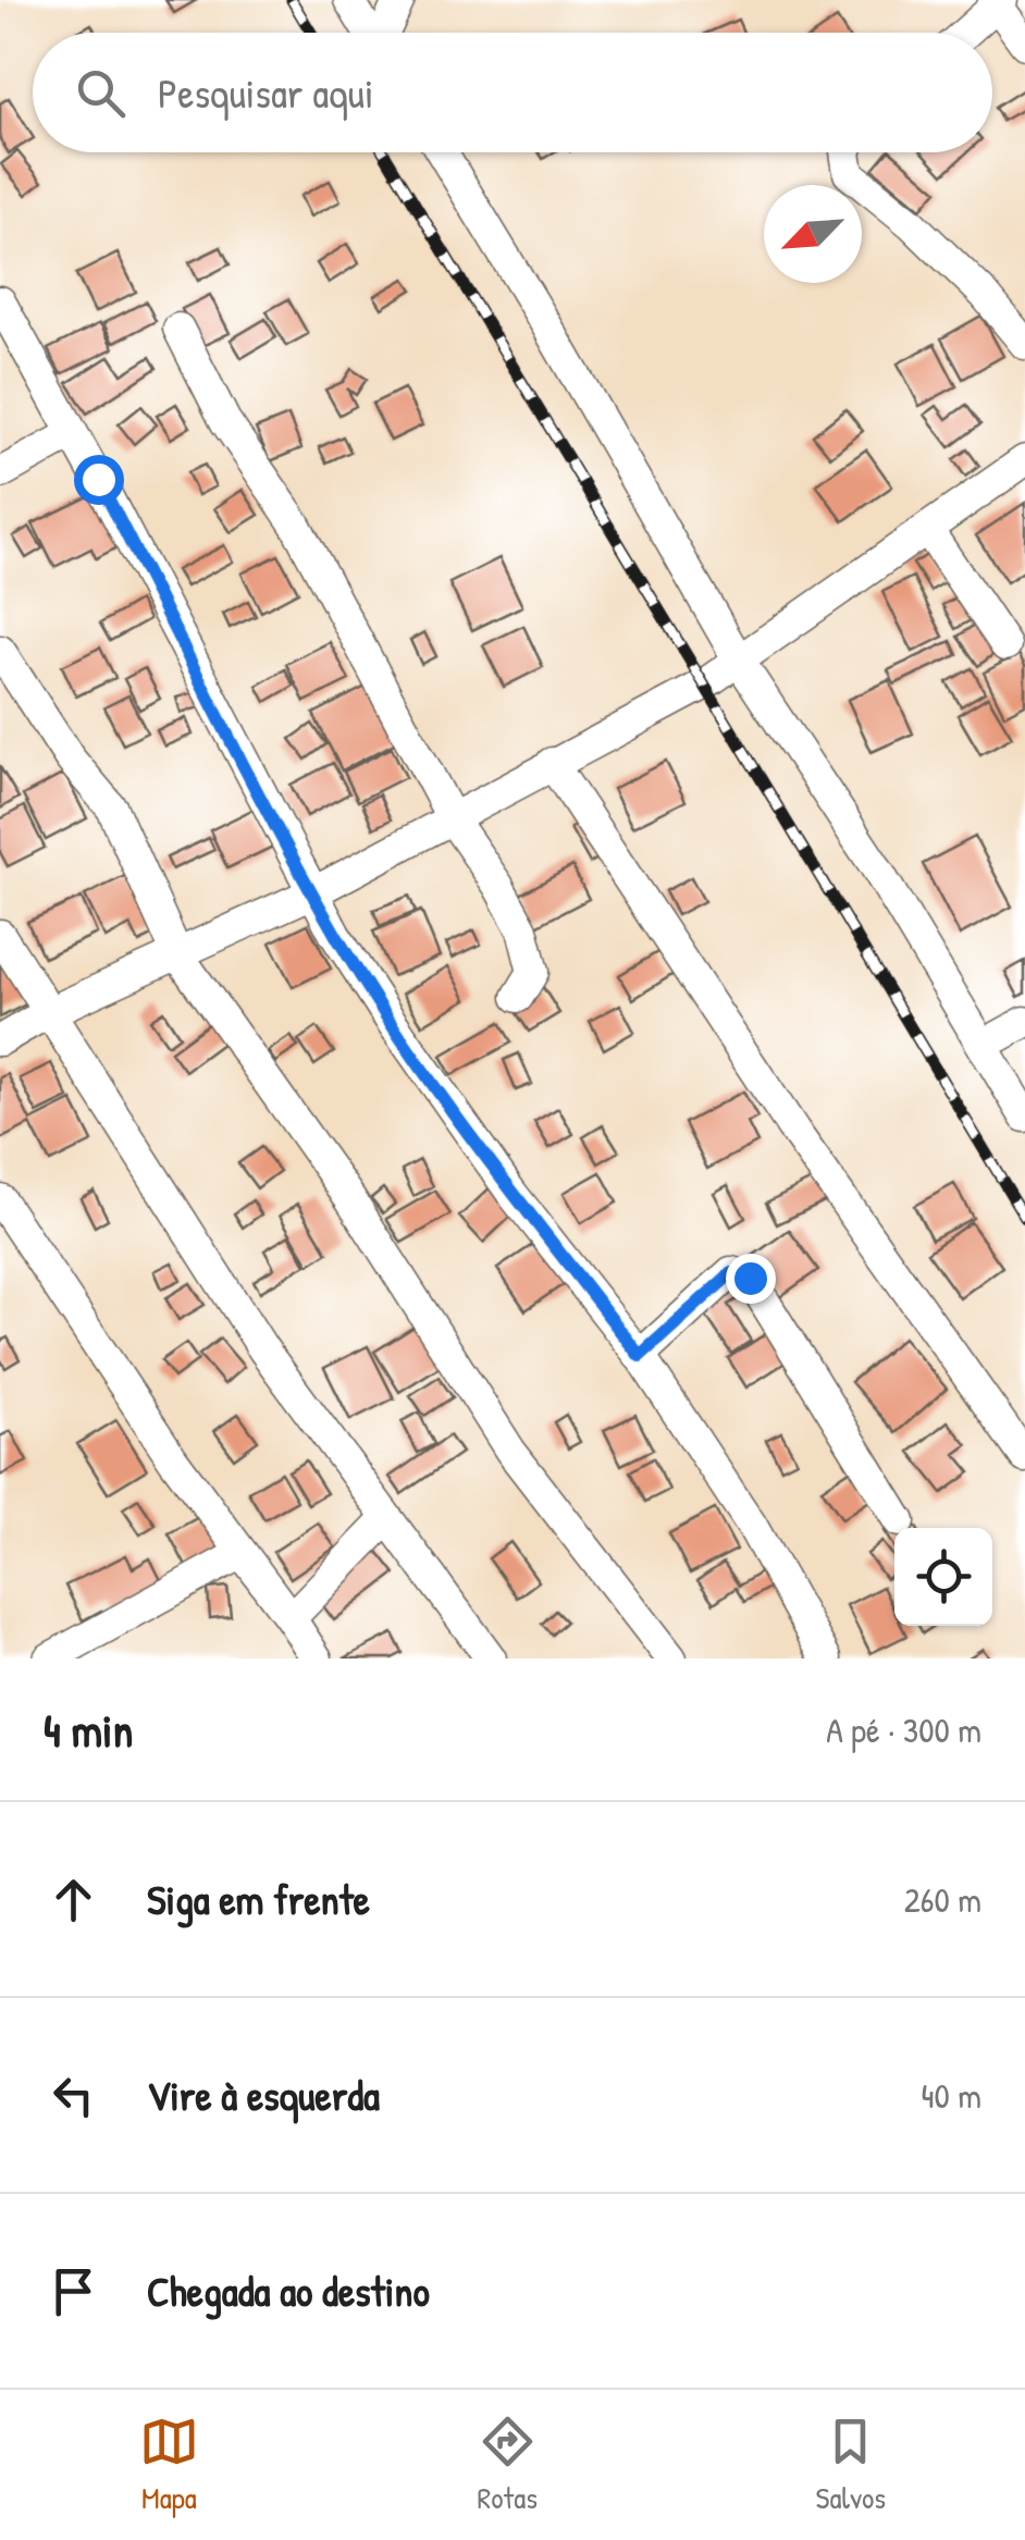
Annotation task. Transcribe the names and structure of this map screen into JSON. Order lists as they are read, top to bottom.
{
  "north": "bottom left",
  "page": {
    "search": "Pesquisar aqui",
    "heading": ["4 min", "A pé · 300 m"],
    "list": [
      ["Siga em frente", "260 m"],
      ["Vire à esquerda", "40 m"],
      "Chegada ao destino"
    ],
    "nav": ["Mapa", "Rotas", "Salvos"]
  }
}
